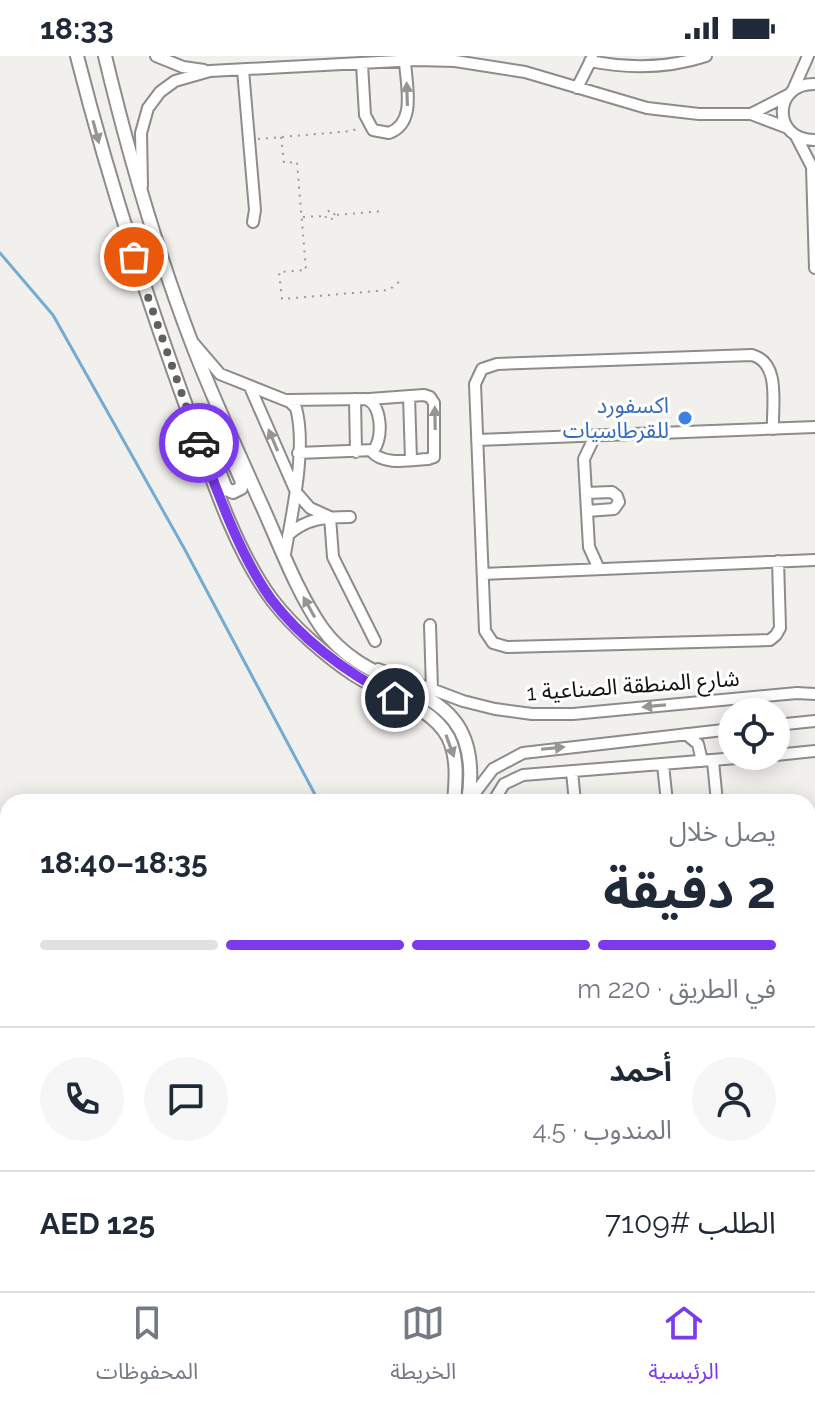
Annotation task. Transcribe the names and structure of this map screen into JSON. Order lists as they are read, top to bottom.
{
  "streets": {
    "street": ["شارع المنطقة الصناعية 1"]
  },
  "places": ["اكسفورد للقرطاسيات"],
  "page": {
    "status": "18:33",
    "heading": ["2 دقيقة", "يصل خلال", "18:35–18:40"],
    "panel": [
      "أحمد",
      "المندوب · 4.5",
      "الطلب #7109",
      "AED 125"
    ],
    "bar": "في الطريق · 220 m",
    "tabs": ["الرئيسية", "الخريطة", "المحفوظات"]
  }
}
